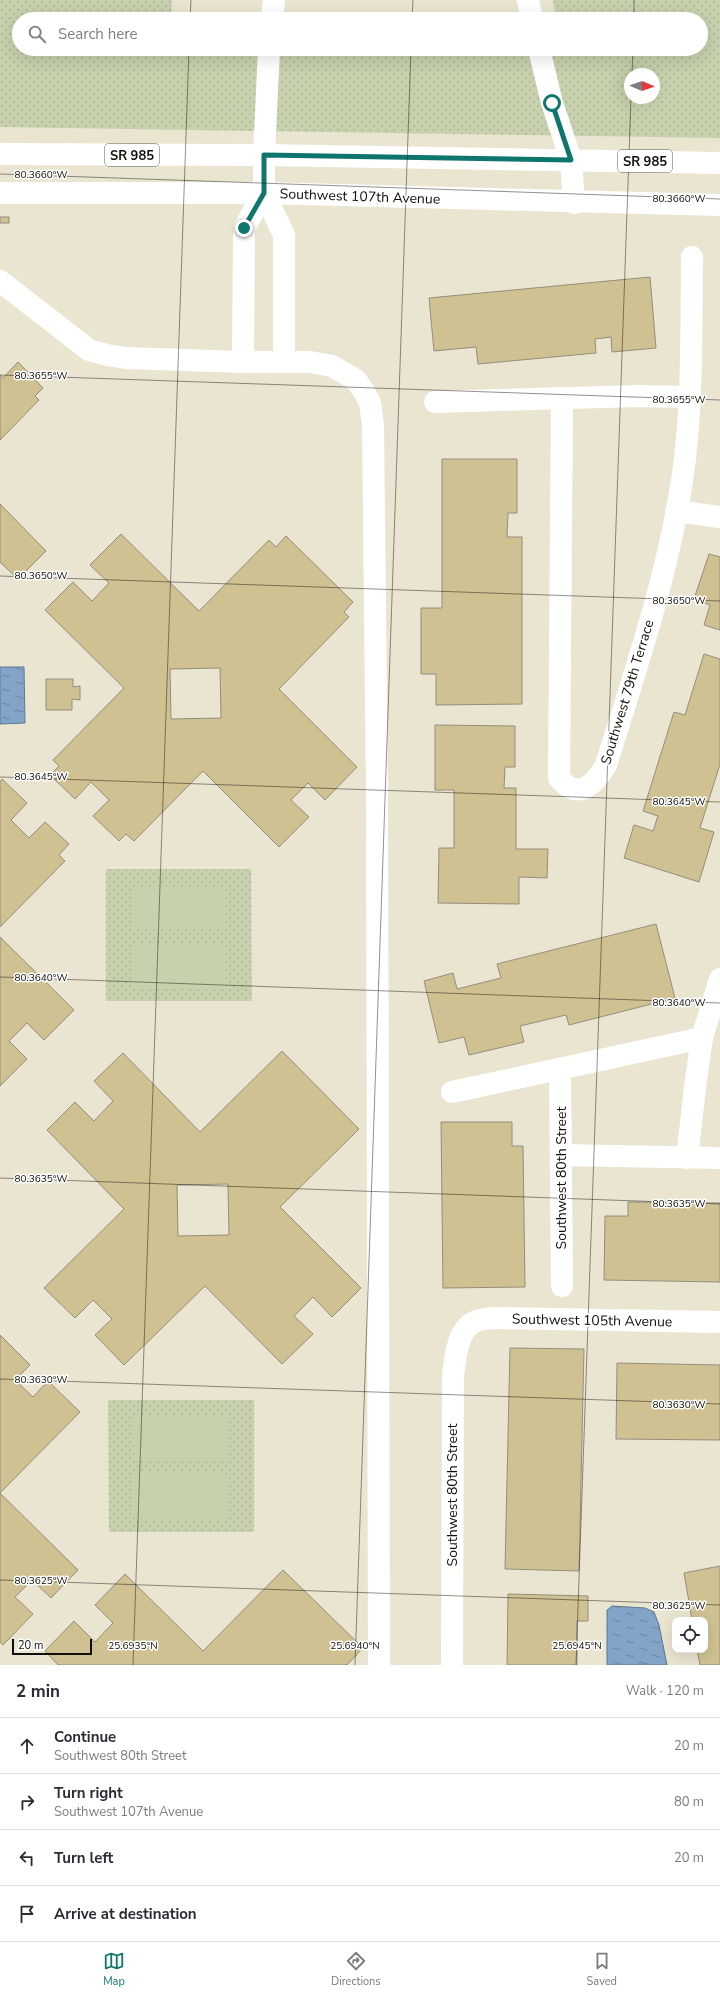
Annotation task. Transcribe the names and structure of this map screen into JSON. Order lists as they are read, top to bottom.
{
  "streets": {
    "street": [
      "SR 985",
      "Southwest 107th Avenue",
      "Southwest 79th Terrace",
      "Southwest 80th Street",
      "Southwest 105th Avenue"
    ]
  },
  "crossings": [
    ["Southwest 80th Street", "Southwest 105th Avenue"]
  ],
  "scale_bar": "20 m",
  "north": "right",
  "page": {
    "search": "Search here",
    "scale": "20 m",
    "heading": ["2 min", "Walk · 120 m"],
    "list": [
      ["Continue", "Southwest 80th Street", "20 m"],
      ["Turn right", "Southwest 107th Avenue", "80 m"],
      ["Turn left", "20 m"],
      "Arrive at destination"
    ],
    "nav": ["Map", "Directions", "Saved"]
  },
  "coordinates": [
    "80.3660°W",
    "80.3655°W",
    "80.3650°W",
    "80.3645°W",
    "80.3640°W",
    "80.3635°W",
    "80.3630°W",
    "80.3625°W",
    "25.6935°N",
    "25.6940°N",
    "25.6945°N"
  ]
}
